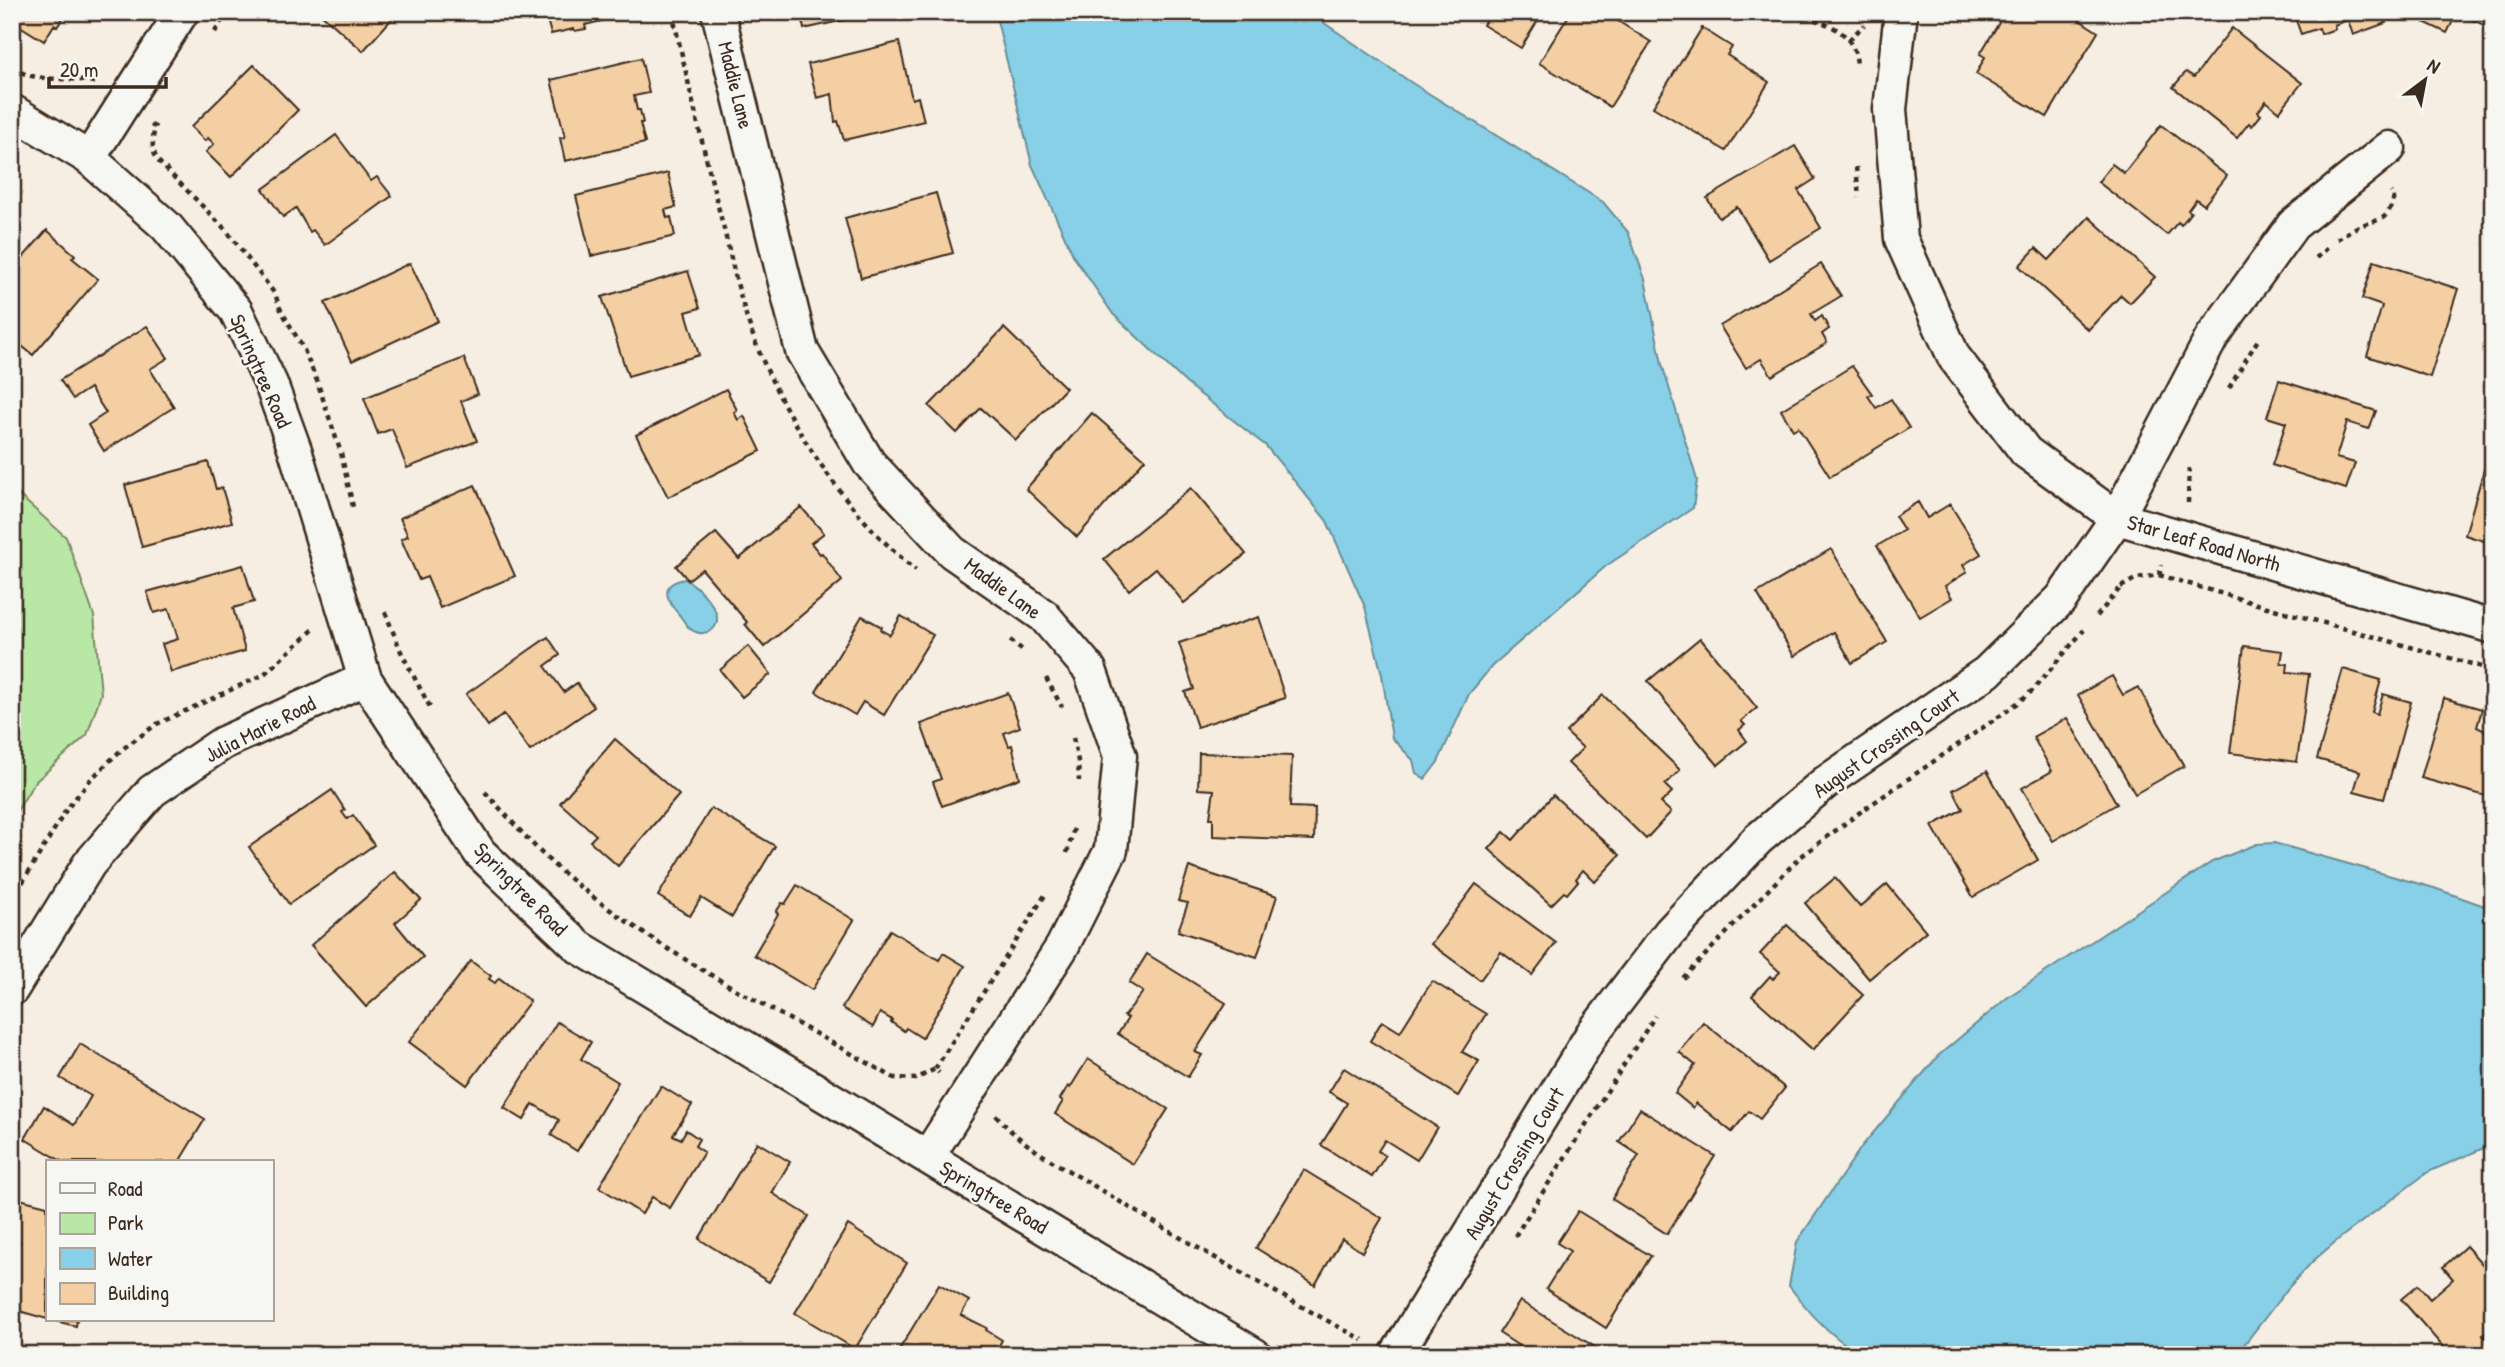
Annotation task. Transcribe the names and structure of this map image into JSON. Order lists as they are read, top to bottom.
{
  "streets": {
    "street": [
      "Maddie Lane",
      "Springtree Road",
      "Star Leaf Road North",
      "Julia Marie Road",
      "August Crossing Court"
    ]
  },
  "crossings": [
    ["Maddie Lane", "Springtree Road"],
    ["Springtree Road", "Julia Marie Road"],
    ["Star Leaf Road North", "August Crossing Court"]
  ],
  "legend": [
    "Road",
    "Park",
    "Water",
    "Building"
  ],
  "scale_bar": "20 m",
  "north": "top right"
}
